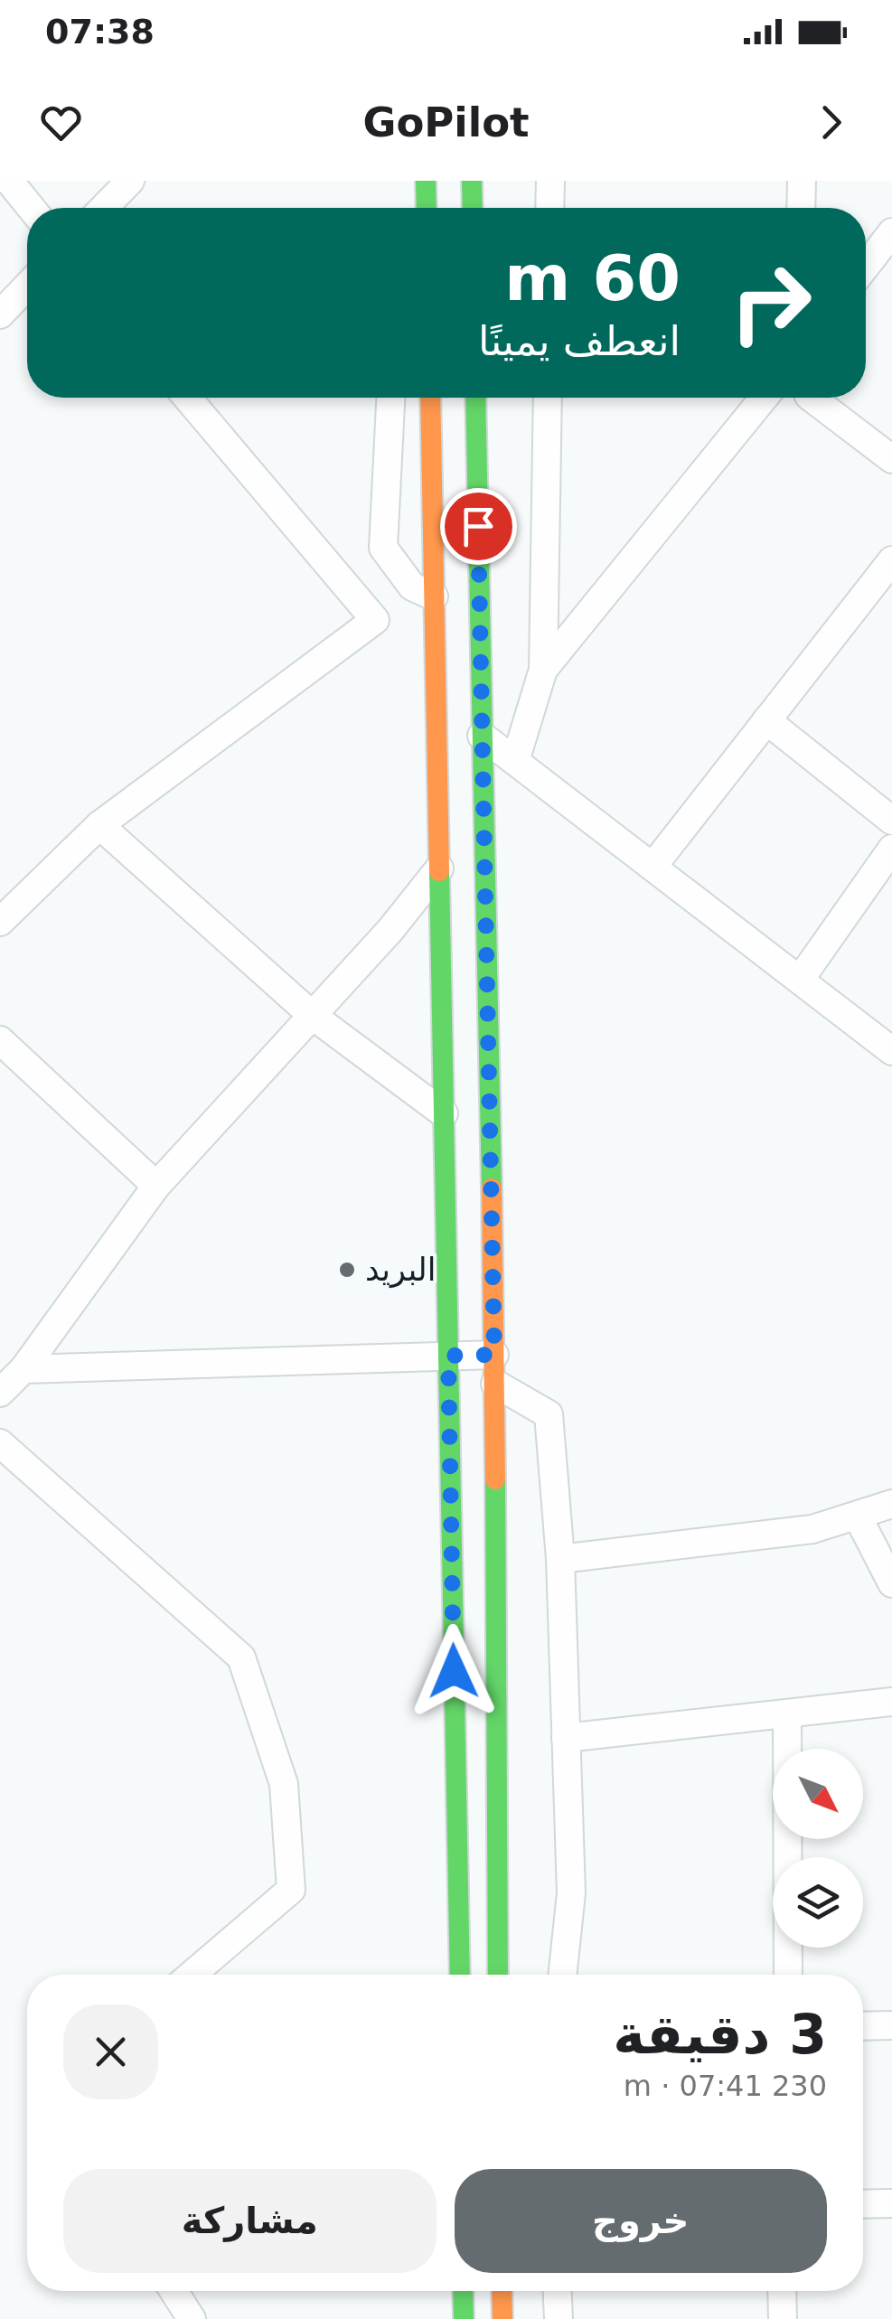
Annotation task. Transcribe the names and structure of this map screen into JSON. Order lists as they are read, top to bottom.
{
  "places": ["البريد"],
  "north": "bottom right",
  "page": {
    "status": "07:38",
    "header": "GoPilot",
    "turn": ["60 m", "انعطف يمينًا"],
    "heading": ["3 دقيقة", "230 m · 07:41"],
    "buttons": ["خروج", "مشاركة"]
  }
}
